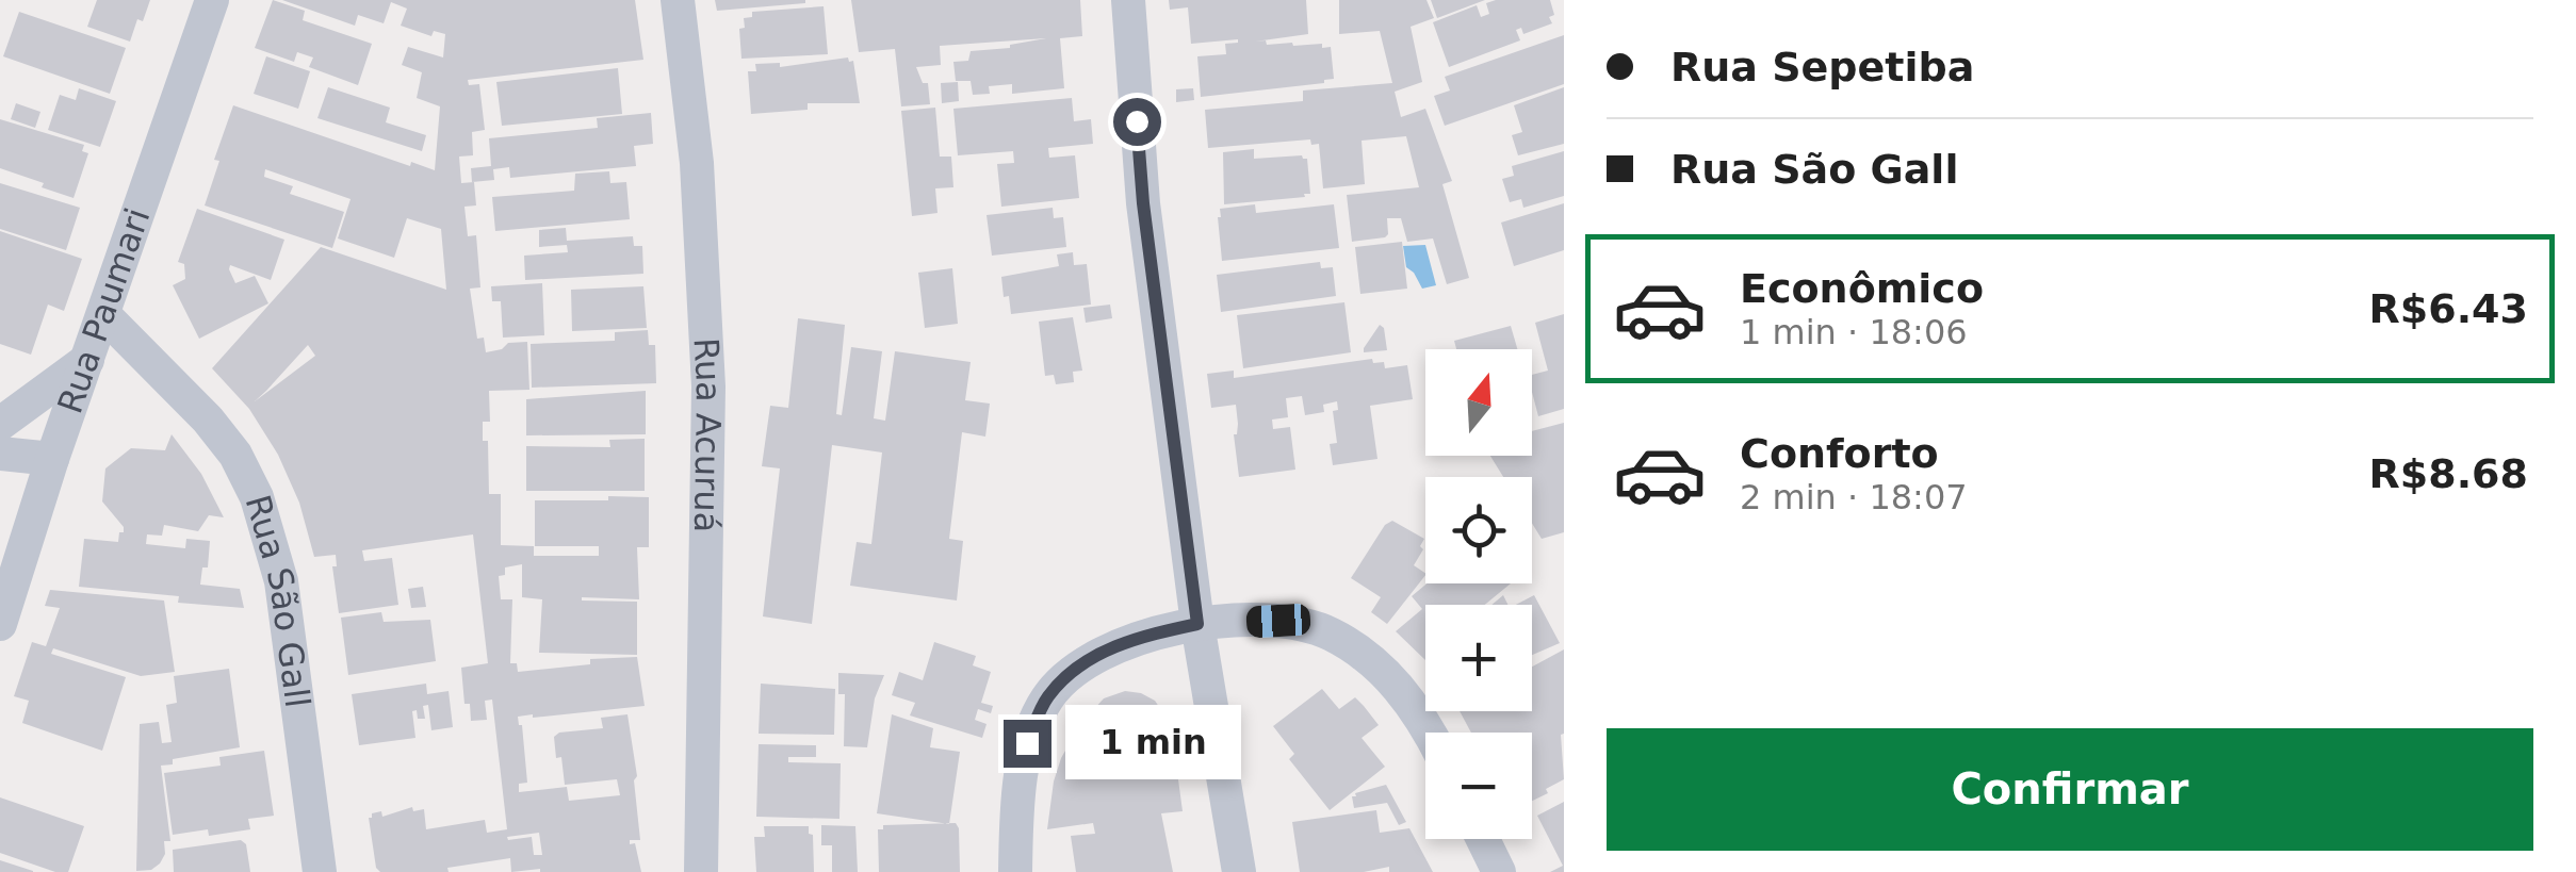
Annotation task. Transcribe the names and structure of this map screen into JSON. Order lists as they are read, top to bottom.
{
  "streets": {
    "street": ["Rua Paumari", "Rua Acuruá", "Rua São Gall"]
  },
  "crossings": [
    ["Rua Paumari", "Rua São Gall"]
  ],
  "north": "top",
  "page": {
    "banner": ["Rua Sepetiba", "Rua São Gall"],
    "list": [
      {
        "name": "Econômico",
        "note": "1 min · 18:06",
        "value": "R$6.43"
      },
      {
        "name": "Conforto",
        "note": "2 min · 18:07",
        "value": "R$8.68"
      }
    ],
    "map_buttons": ["+", "−"],
    "bubble": "1 min",
    "buttons": "Confirmar"
  }
}
